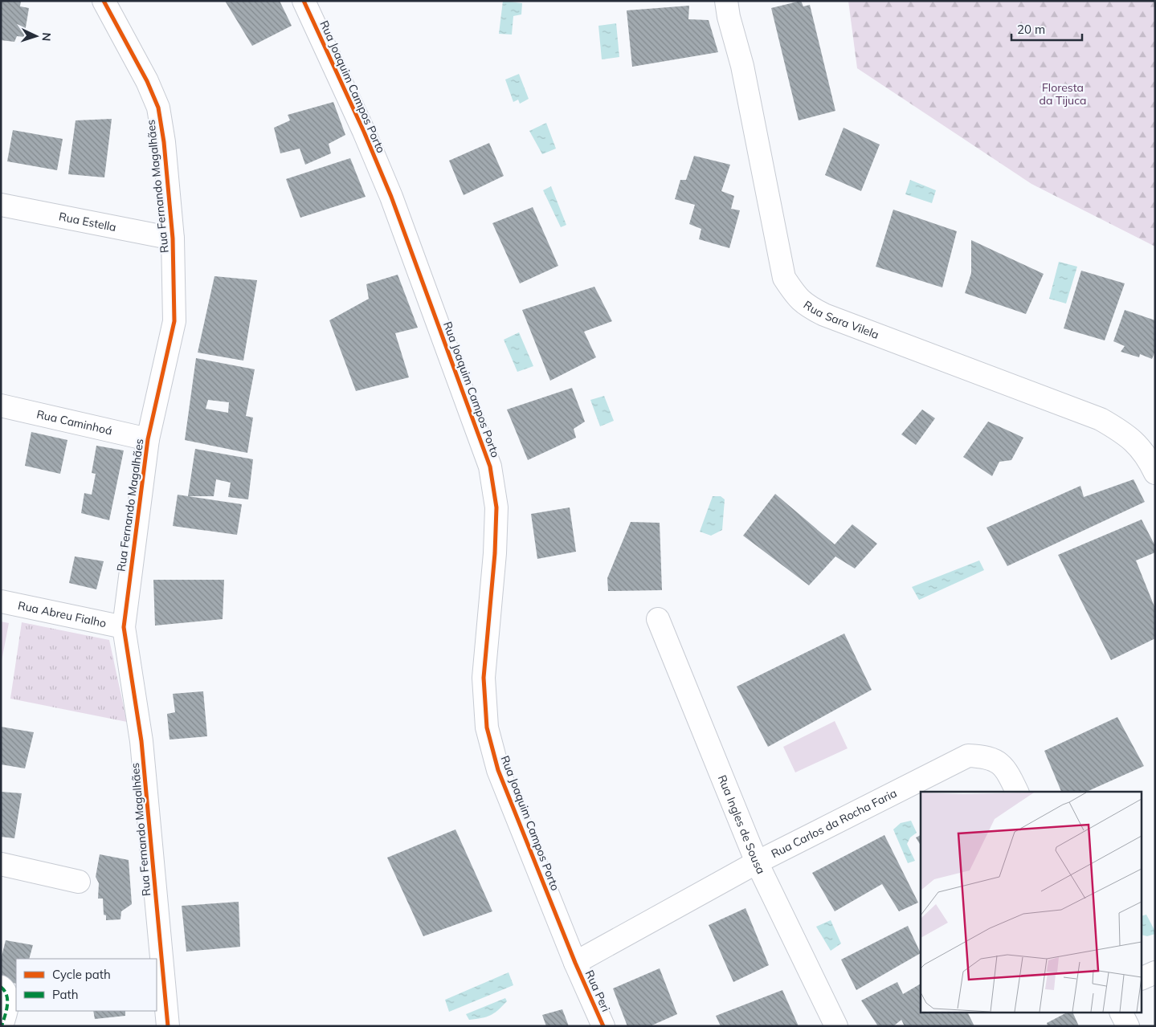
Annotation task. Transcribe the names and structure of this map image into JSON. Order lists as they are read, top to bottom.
{
  "streets": {
    "street": [
      "Rua Joaquim Campos Porto",
      "Rua Fernando Magalhães",
      "Rua Estella",
      "Rua Sara Vilela",
      "Rua Caminhoá",
      "Rua Abreu Fialho",
      "Rua Carlos da Rocha Faria",
      "Rua Ingles de Sousa",
      "Rua Peri"
    ]
  },
  "crossings": [
    ["Rua Joaquim Campos Porto", "Rua Carlos da Rocha Faria"],
    ["Rua Joaquim Campos Porto", "Rua Peri"],
    ["Rua Fernando Magalhães", "Rua Estella"],
    ["Rua Fernando Magalhães", "Rua Caminhoá"],
    ["Rua Fernando Magalhães", "Rua Abreu Fialho"],
    ["Rua Carlos da Rocha Faria", "Rua Ingles de Sousa"],
    ["Rua Carlos da Rocha Faria", "Rua Peri"]
  ],
  "parks": ["Floresta da Tijuca"],
  "legend": ["Cycle path", "Path"],
  "scale_bar": "20 m",
  "north": "right"
}
